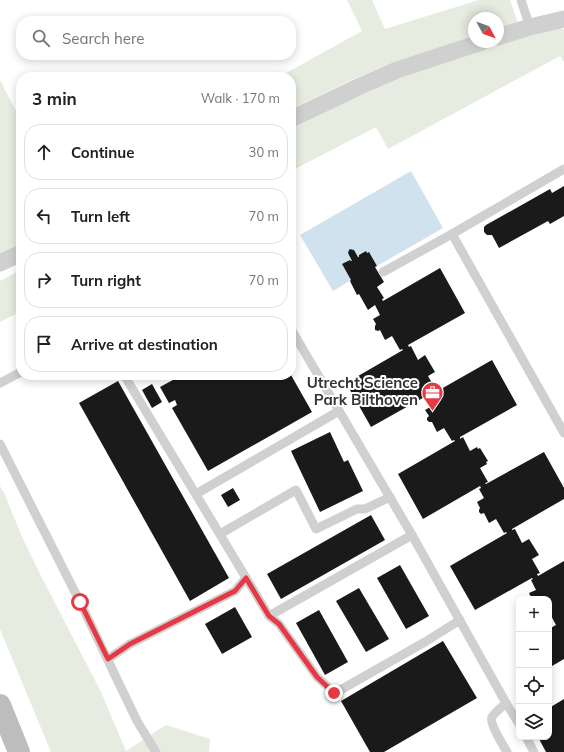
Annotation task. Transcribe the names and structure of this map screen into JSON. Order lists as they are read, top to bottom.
{
  "places": {
    "office": ["Utrecht Science Park Bilthoven"]
  },
  "north": "bottom right",
  "page": {
    "search": "Search here",
    "heading": ["3 min", "Walk · 170 m"],
    "list": [
      ["Continue", "30 m"],
      ["Turn left", "70 m"],
      ["Turn right", "70 m"],
      "Arrive at destination"
    ],
    "map_buttons": ["+", "−"]
  }
}
